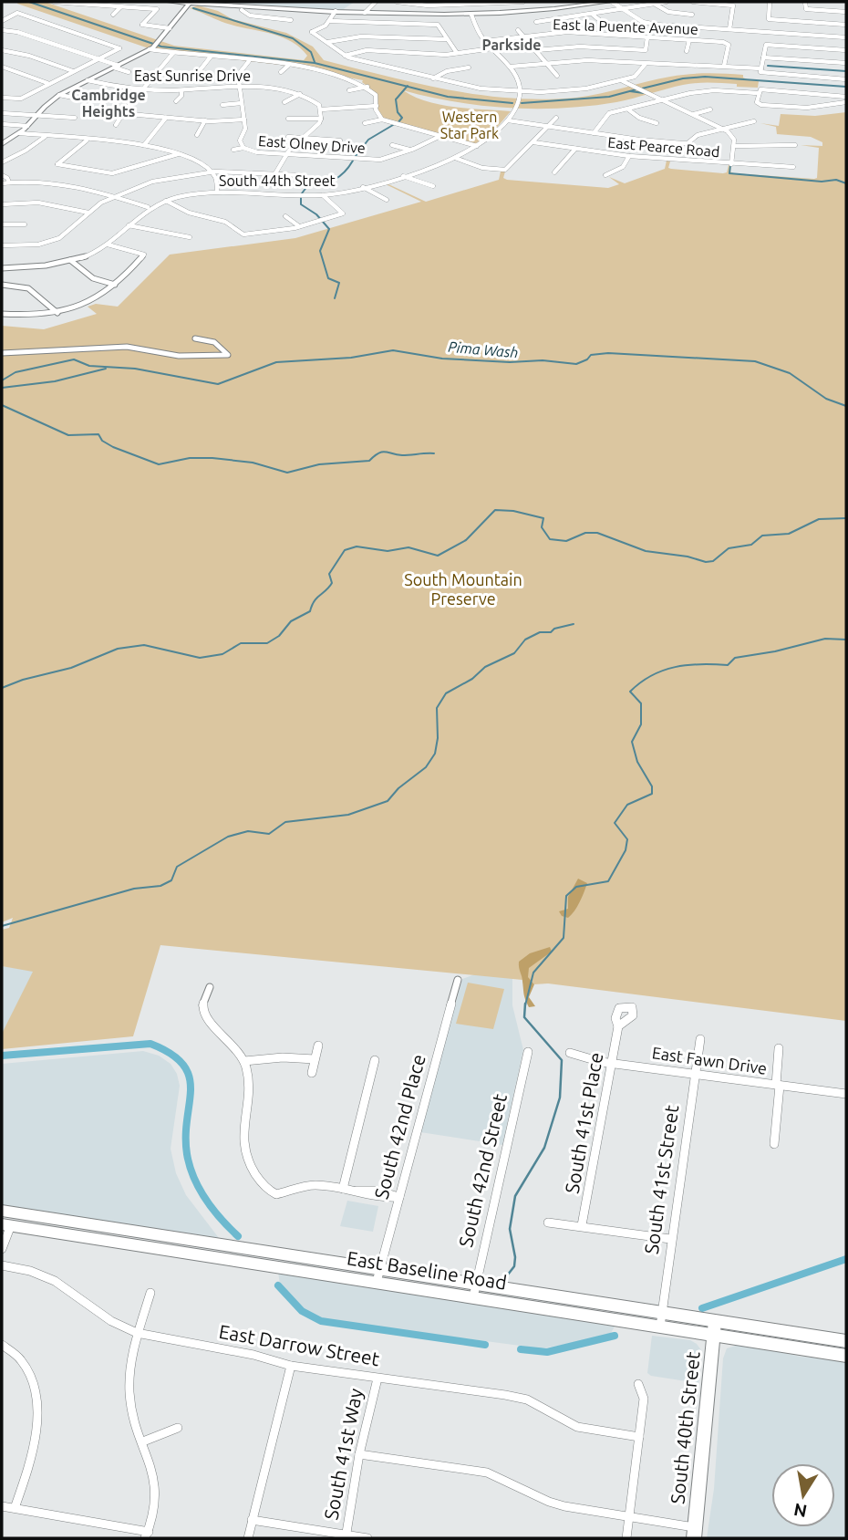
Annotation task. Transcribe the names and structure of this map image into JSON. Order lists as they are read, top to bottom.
{
  "streets": {
    "main road": ["East Baseline Road", "South 40th Street"],
    "street": [
      "East la Puente Avenue",
      "East Sunrise Drive",
      "East Olney Drive",
      "East Pearce Road",
      "South 44th Street",
      "East Fawn Drive",
      "South 41st Place",
      "South 42nd Place",
      "South 42nd Street",
      "South 41st Street",
      "East Darrow Street",
      "South 41st Way"
    ]
  },
  "crossings": [
    ["East la Puente Avenue", "South 44th Street"],
    ["East Fawn Drive", "South 41st Place"],
    ["East Fawn Drive", "South 41st Street"],
    ["South 42nd Place", "East Baseline Road"],
    ["South 42nd Street", "East Baseline Road"],
    ["South 41st Street", "East Baseline Road"],
    ["East Baseline Road", "South 40th Street"],
    ["East Darrow Street", "South 41st Way"]
  ],
  "districts": ["Parkside", "Cambridge Heights"],
  "water": ["Pima Wash"],
  "parks": ["Western Star Park", "South Mountain Preserve"],
  "north": "bottom"
}
